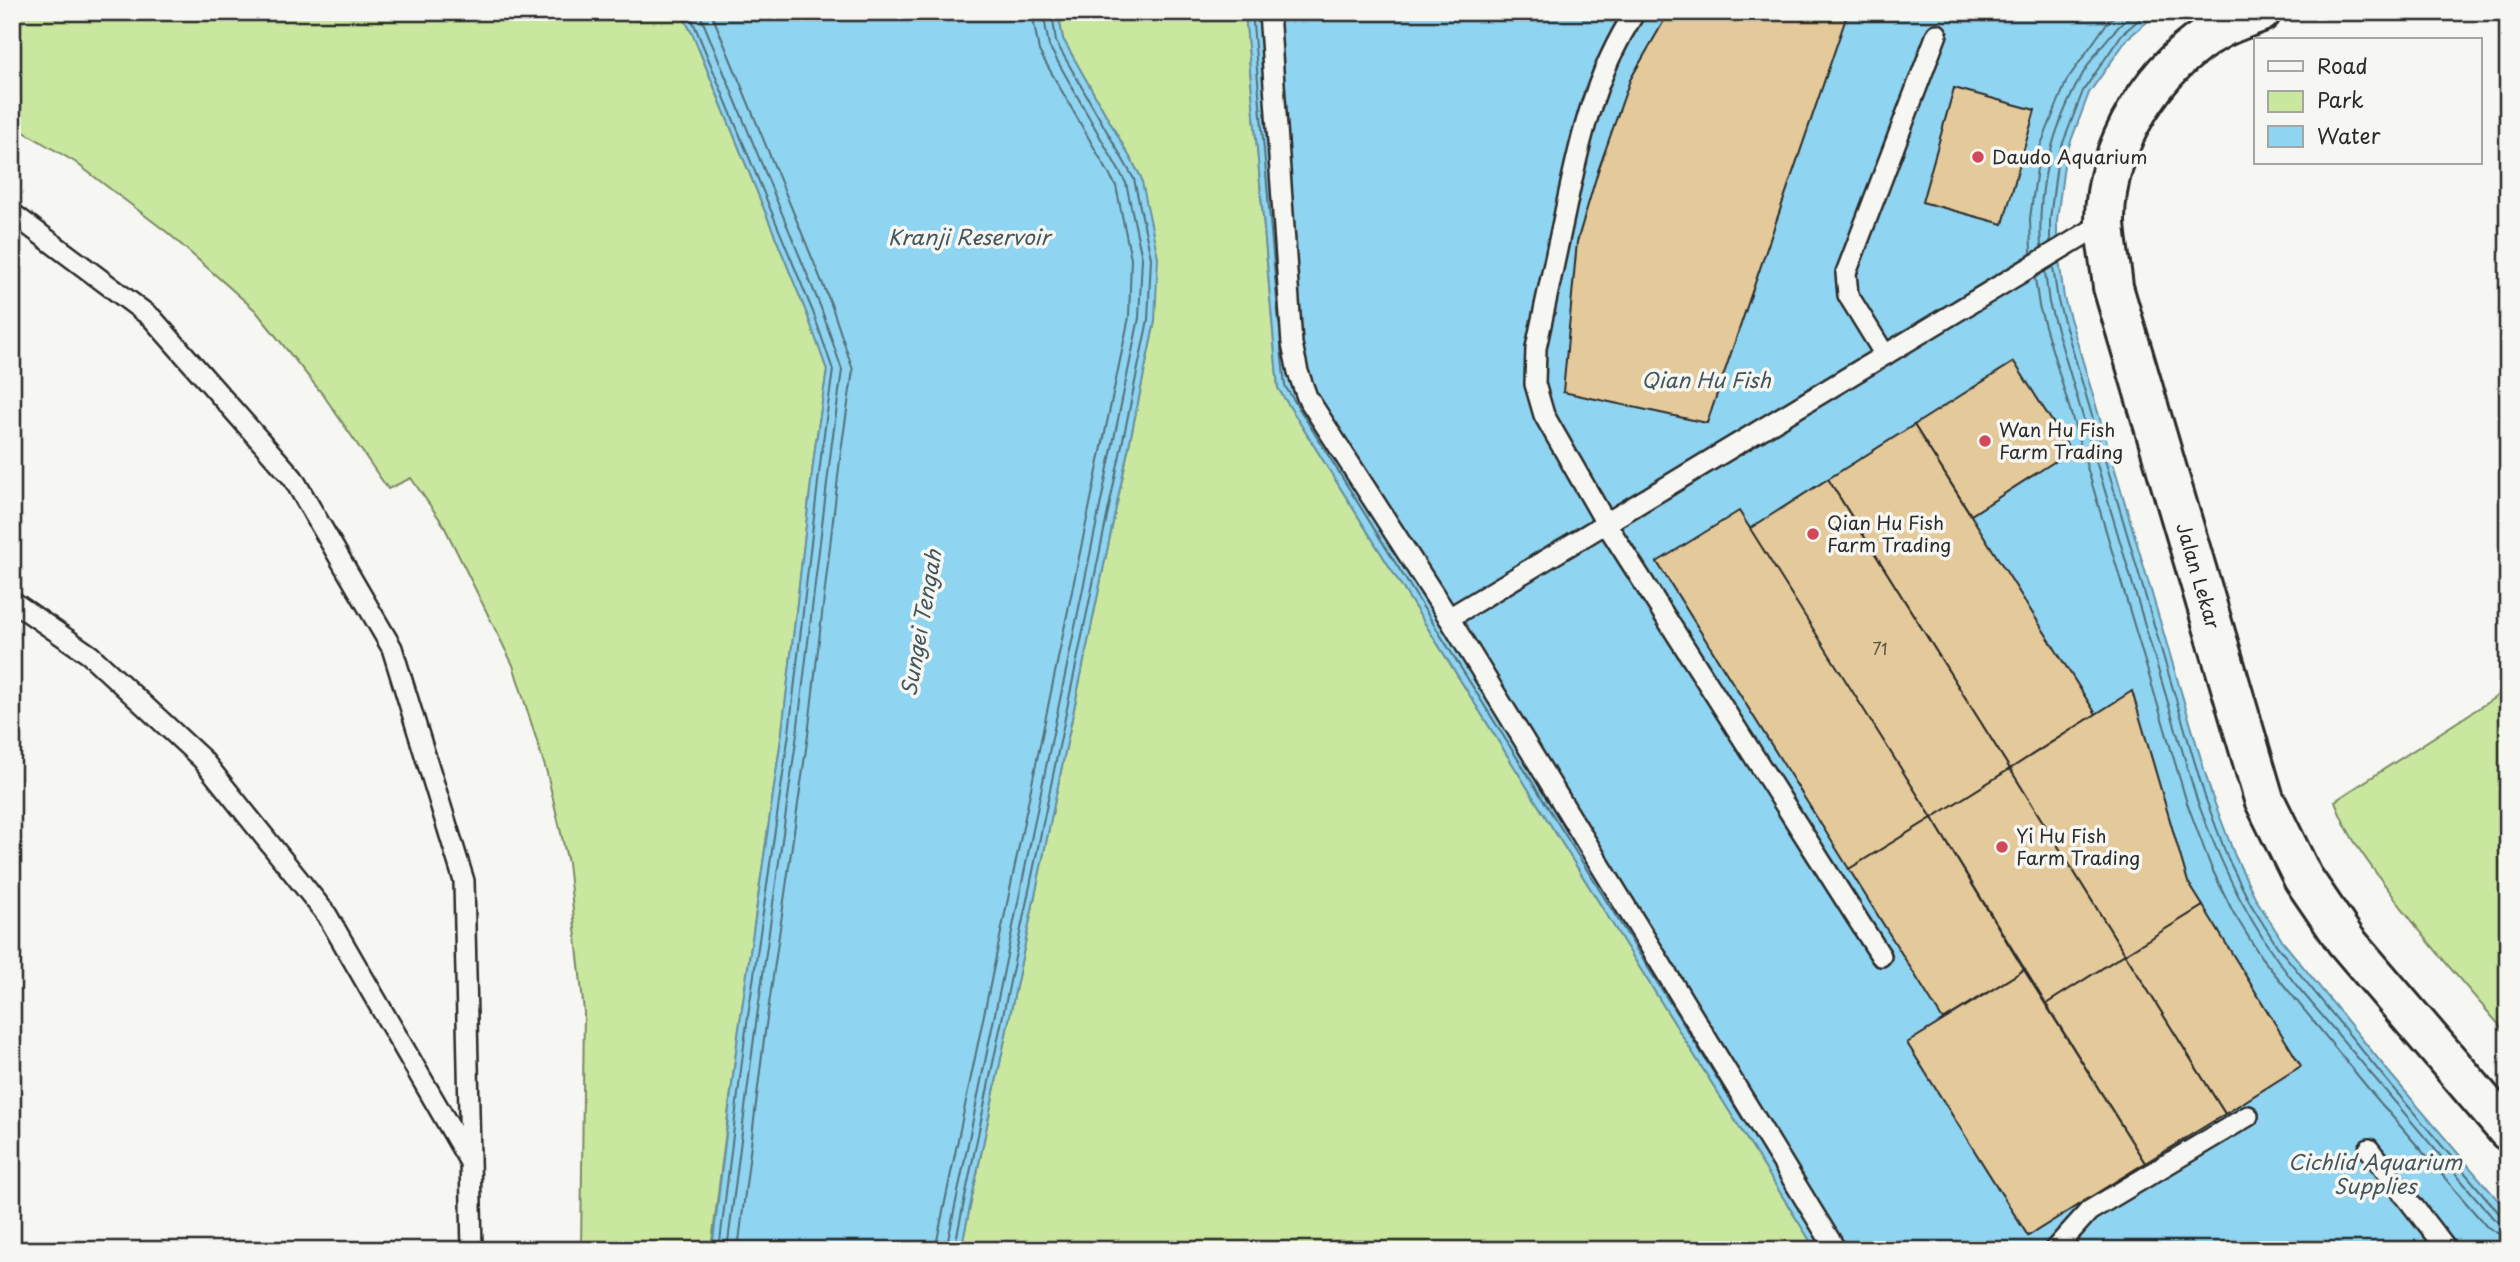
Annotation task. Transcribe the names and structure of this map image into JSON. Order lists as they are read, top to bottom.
{
  "streets": {
    "street": ["Jalan Lekar"]
  },
  "water": [
    "Kranji Reservoir",
    "Qian Hu Fish",
    "Sungei Tengah",
    "Cichlid Aquarium Supplies"
  ],
  "places": [
    "Daudo Aquarium",
    "Wan Hu Fish Farm Trading",
    "Qian Hu Fish Farm Trading",
    "Yi Hu Fish Farm Trading"
  ],
  "house_numbers": ["71"],
  "legend": ["Road", "Park", "Water"]
}
